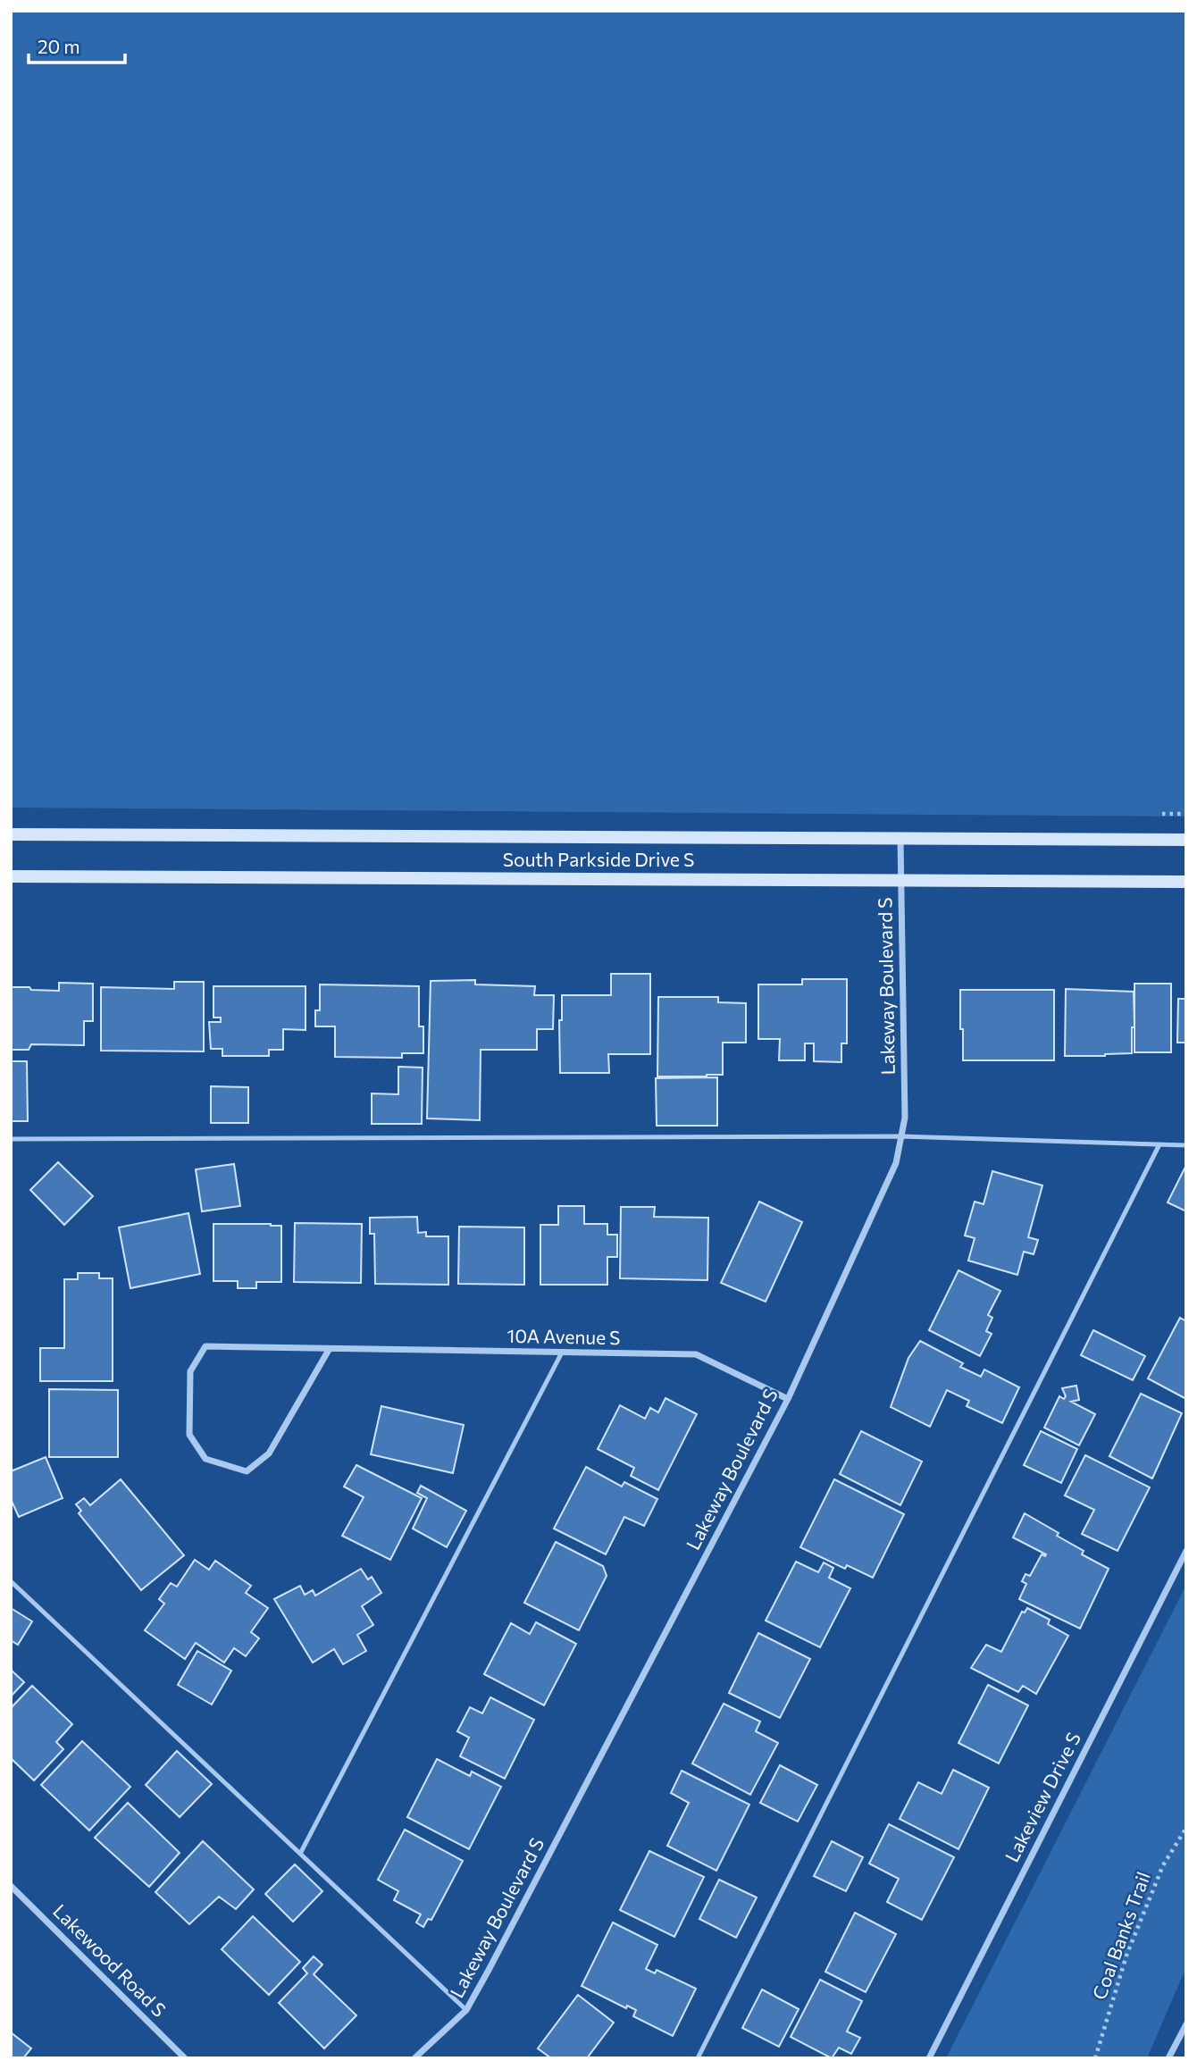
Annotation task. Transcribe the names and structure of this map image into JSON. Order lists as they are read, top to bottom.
{
  "streets": {
    "main road": ["South Parkside Drive S"],
    "street": [
      "Lakeway Boulevard S",
      "10A Avenue S",
      "Lakeview Drive S",
      "Lakewood Road S"
    ],
    "path": ["Coal Banks Trail"]
  },
  "crossings": [
    ["South Parkside Drive S", "Lakeway Boulevard S"],
    ["Lakeway Boulevard S", "10A Avenue S"]
  ],
  "scale_bar": "20 m"
}
